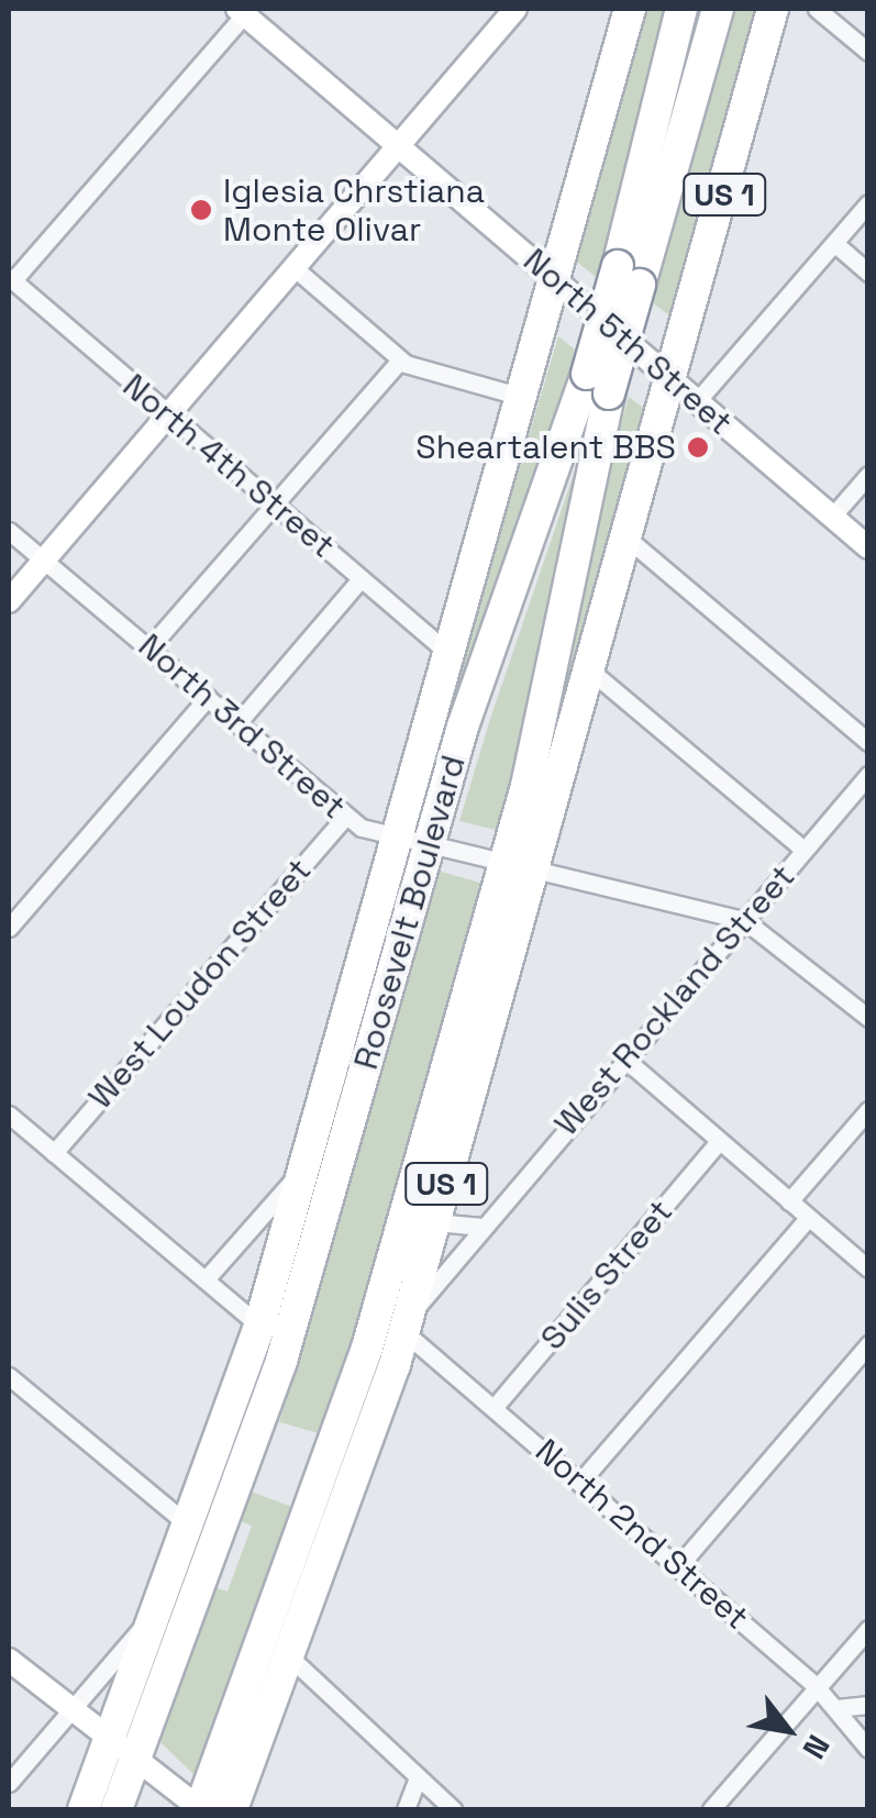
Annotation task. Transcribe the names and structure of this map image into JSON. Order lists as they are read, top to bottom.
{
  "streets": {
    "highway": ["US 1", "Roosevelt Boulevard"],
    "street": [
      "North 5th Street",
      "North 4th Street",
      "North 3rd Street",
      "West Loudon Street",
      "West Rockland Street",
      "Sulis Street",
      "North 2nd Street"
    ]
  },
  "crossings": [
    ["North 5th Street", "Roosevelt Boulevard"],
    ["North 4th Street", "Roosevelt Boulevard"],
    ["North 3rd Street", "Roosevelt Boulevard"],
    ["North 3rd Street", "West Loudon Street"],
    ["Roosevelt Boulevard", "West Rockland Street"],
    ["Roosevelt Boulevard", "North 2nd Street"],
    ["West Rockland Street", "North 2nd Street"],
    ["Sulis Street", "North 2nd Street"]
  ],
  "places": ["Iglesia Chrstiana Monte Olivar", "Sheartalent BBS"],
  "north": "bottom right"
}
